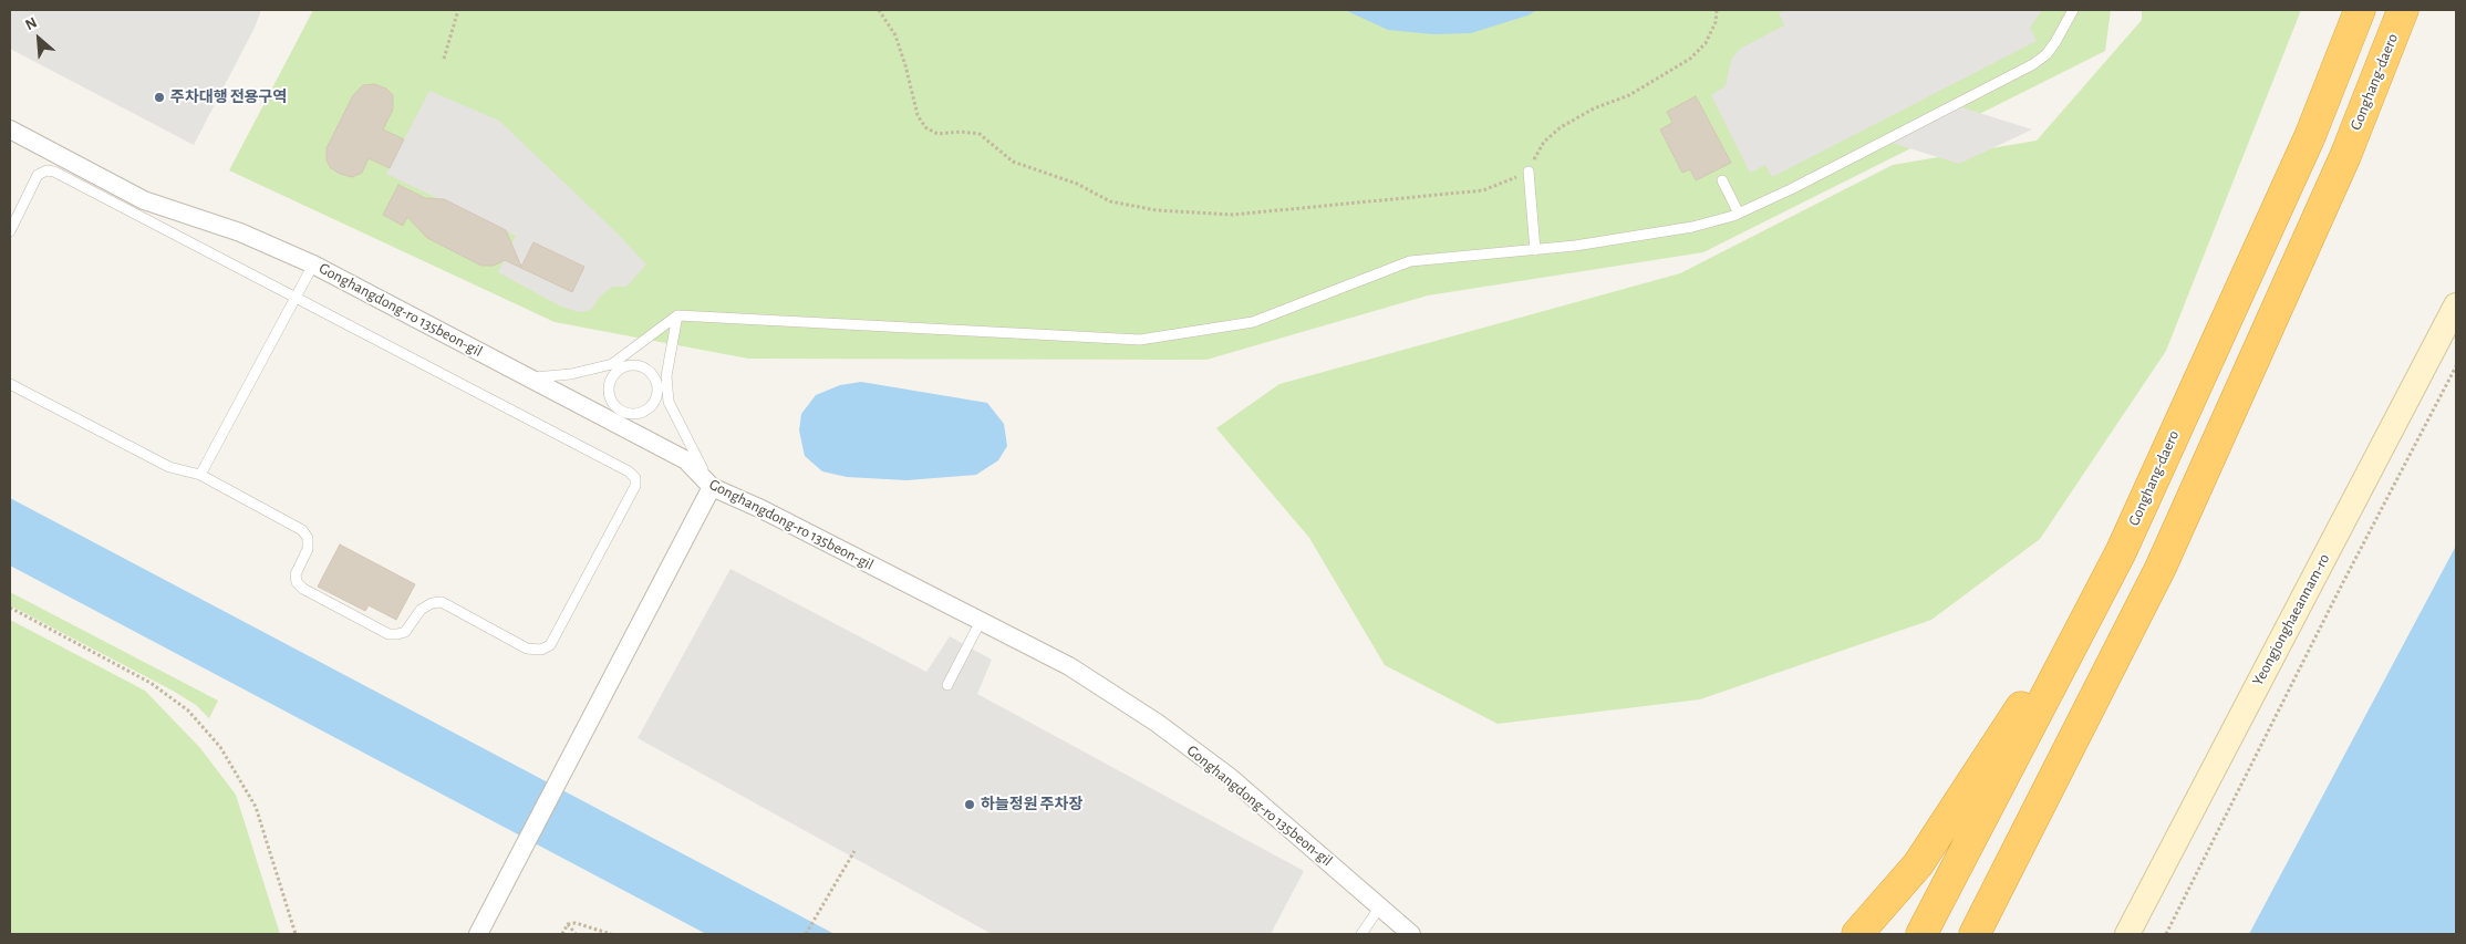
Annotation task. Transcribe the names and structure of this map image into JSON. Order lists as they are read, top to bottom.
{
  "streets": {
    "highway": ["Gonghang-daero"],
    "main road": ["Yeongjonghaeannam-ro"],
    "street": ["Gonghangdong-ro 135beon-gil"]
  },
  "places": ["주차대행 전용구역", "하늘정원 주차장"],
  "north": "top left"
}
